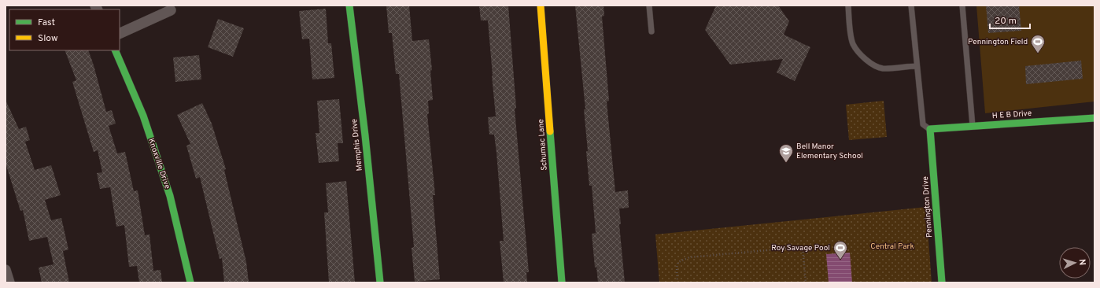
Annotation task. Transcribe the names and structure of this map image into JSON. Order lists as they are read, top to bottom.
{
  "streets": {
    "street": [
      "H E B Drive",
      "Memphis Drive",
      "Schumac Lane",
      "Knoxville Drive",
      "Pennington Drive"
    ]
  },
  "crossings": [
    ["H E B Drive", "Pennington Drive"]
  ],
  "parks": ["Central Park"],
  "places": {
    "sports": ["Pennington Field", "Roy Savage Pool"],
    "school or university": ["Bell Manor Elementary School"]
  },
  "legend": ["Fast", "Slow"],
  "scale_bar": "20 m",
  "north": "right"
}
